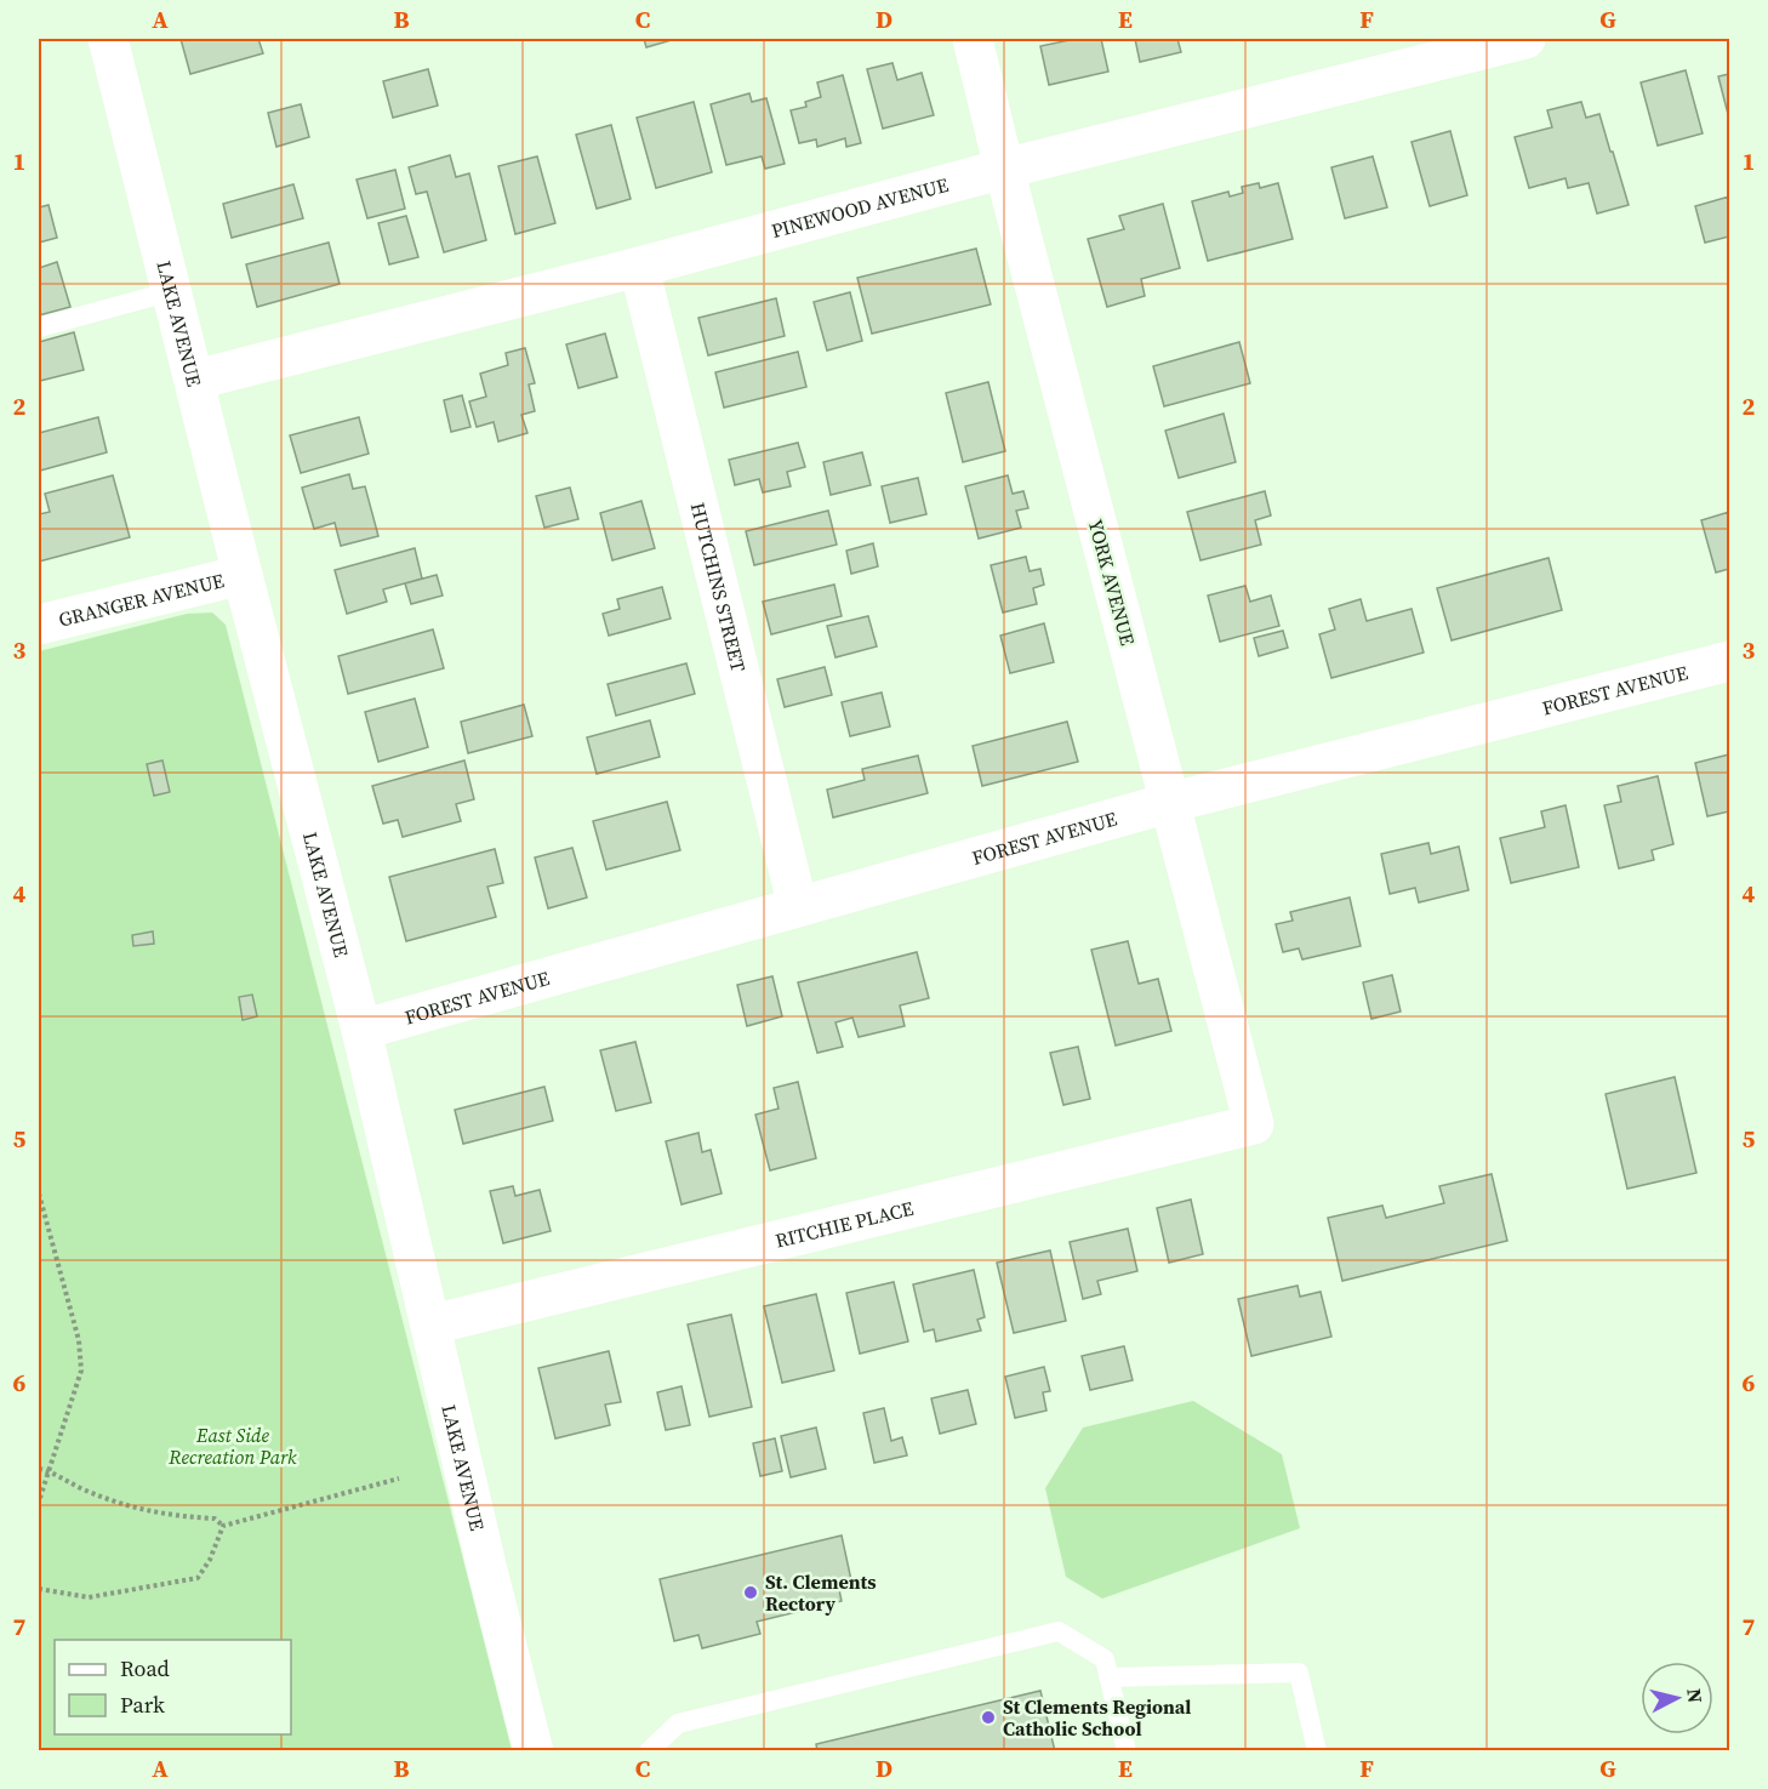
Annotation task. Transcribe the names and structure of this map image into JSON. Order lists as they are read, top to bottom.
{
  "streets": {
    "street": [
      "PINEWOOD AVENUE",
      "LAKE AVENUE",
      "YORK AVENUE",
      "HUTCHINS STREET",
      "GRANGER AVENUE",
      "FOREST AVENUE",
      "RITCHIE PLACE"
    ]
  },
  "crossings": [
    ["PINEWOOD AVENUE", "LAKE AVENUE"],
    ["PINEWOOD AVENUE", "YORK AVENUE"],
    ["PINEWOOD AVENUE", "HUTCHINS STREET"],
    ["LAKE AVENUE", "GRANGER AVENUE"],
    ["LAKE AVENUE", "FOREST AVENUE"],
    ["LAKE AVENUE", "RITCHIE PLACE"],
    ["YORK AVENUE", "FOREST AVENUE"],
    ["YORK AVENUE", "RITCHIE PLACE"],
    ["HUTCHINS STREET", "FOREST AVENUE"]
  ],
  "parks": ["East Side Recreation Park"],
  "places": ["St. Clements Rectory", "St Clements Regional Catholic School"],
  "legend": ["Road", "Park"],
  "north": "right",
  "grid": {
    "columns": [
      "A",
      "B",
      "C",
      "D",
      "E",
      "F",
      "G"
    ],
    "rows": [
      "1",
      "2",
      "3",
      "4",
      "5",
      "6",
      "7"
    ]
  }
}
